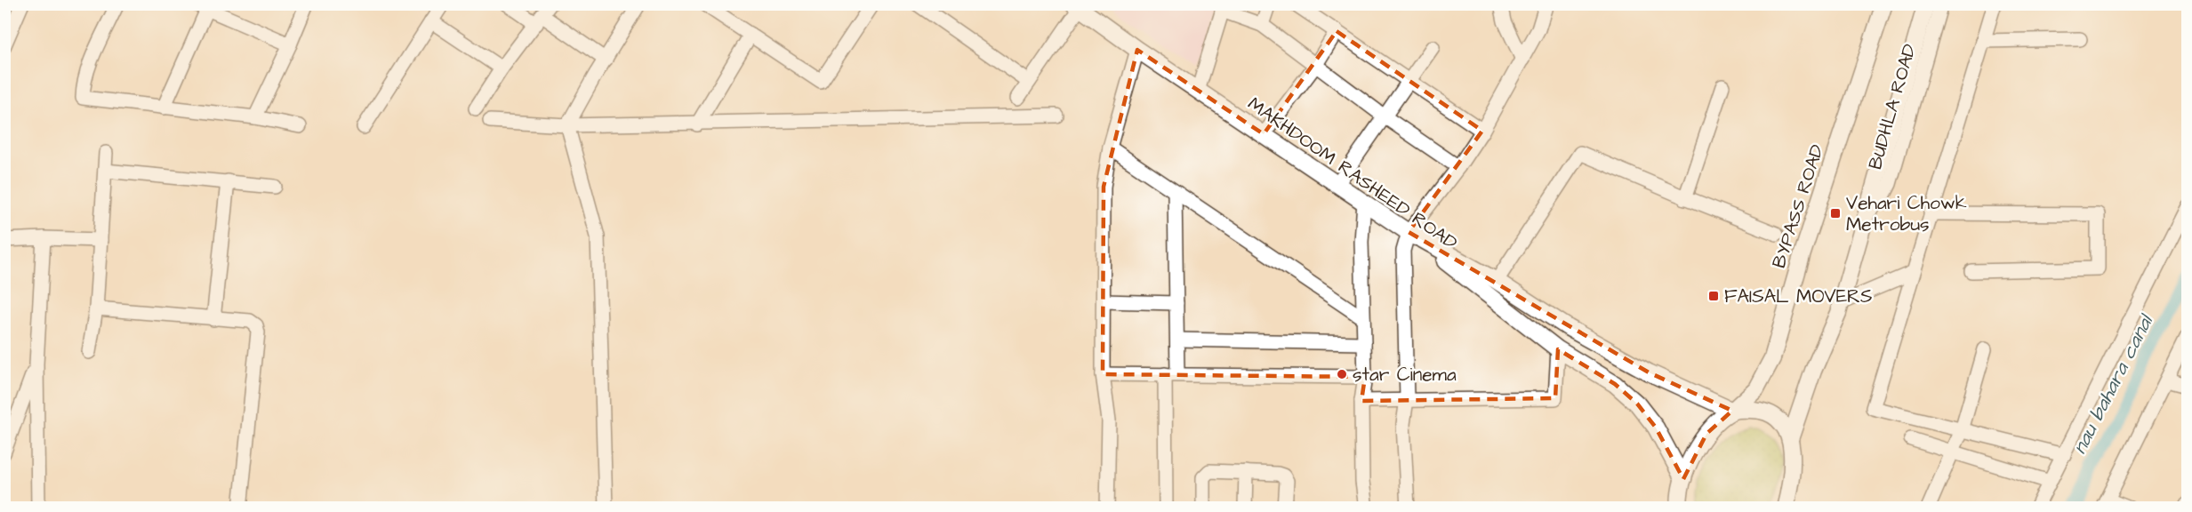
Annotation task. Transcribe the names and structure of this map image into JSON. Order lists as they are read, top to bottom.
{
  "streets": {
    "main road": ["MAKHDOOM RASHEED ROAD", "BYPASS ROAD"],
    "street": ["BUDHLA ROAD"]
  },
  "crossings": [
    ["MAKHDOOM RASHEED ROAD", "BYPASS ROAD"]
  ],
  "water": ["nau bahara canal"],
  "places": {
    "transit": ["Vehari Chowk Metrobus", "FAISAL MOVERS"],
    "other": ["star Cinema"]
  }
}
